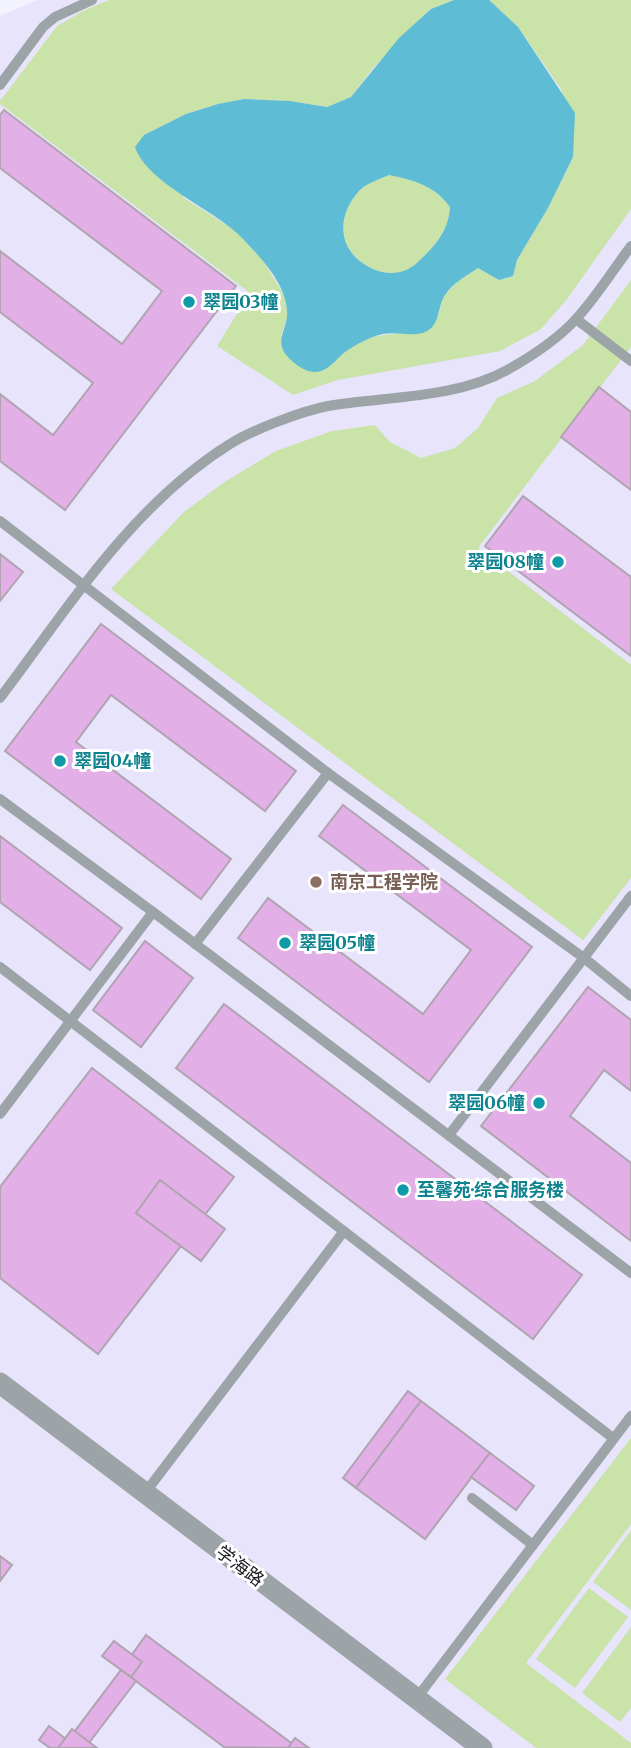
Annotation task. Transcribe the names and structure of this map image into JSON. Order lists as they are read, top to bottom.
{
  "streets": {
    "street": ["学海路"]
  },
  "places": [
    "翠园03幢",
    "翠园08幢",
    "翠园04幢",
    "南京工程学院",
    "翠园05幢",
    "翠园06幢",
    "至馨苑·综合服务楼"
  ]
}
